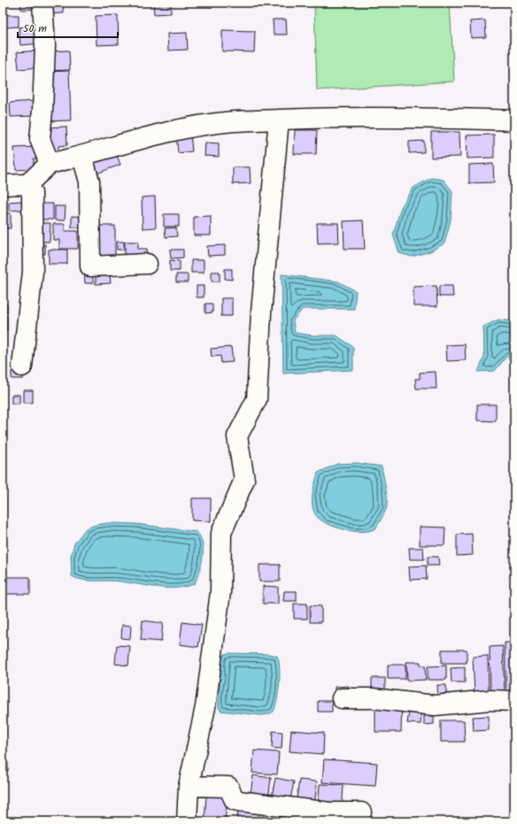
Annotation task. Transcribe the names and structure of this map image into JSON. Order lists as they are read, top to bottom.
{
  "scale_bar": "50 m"
}
